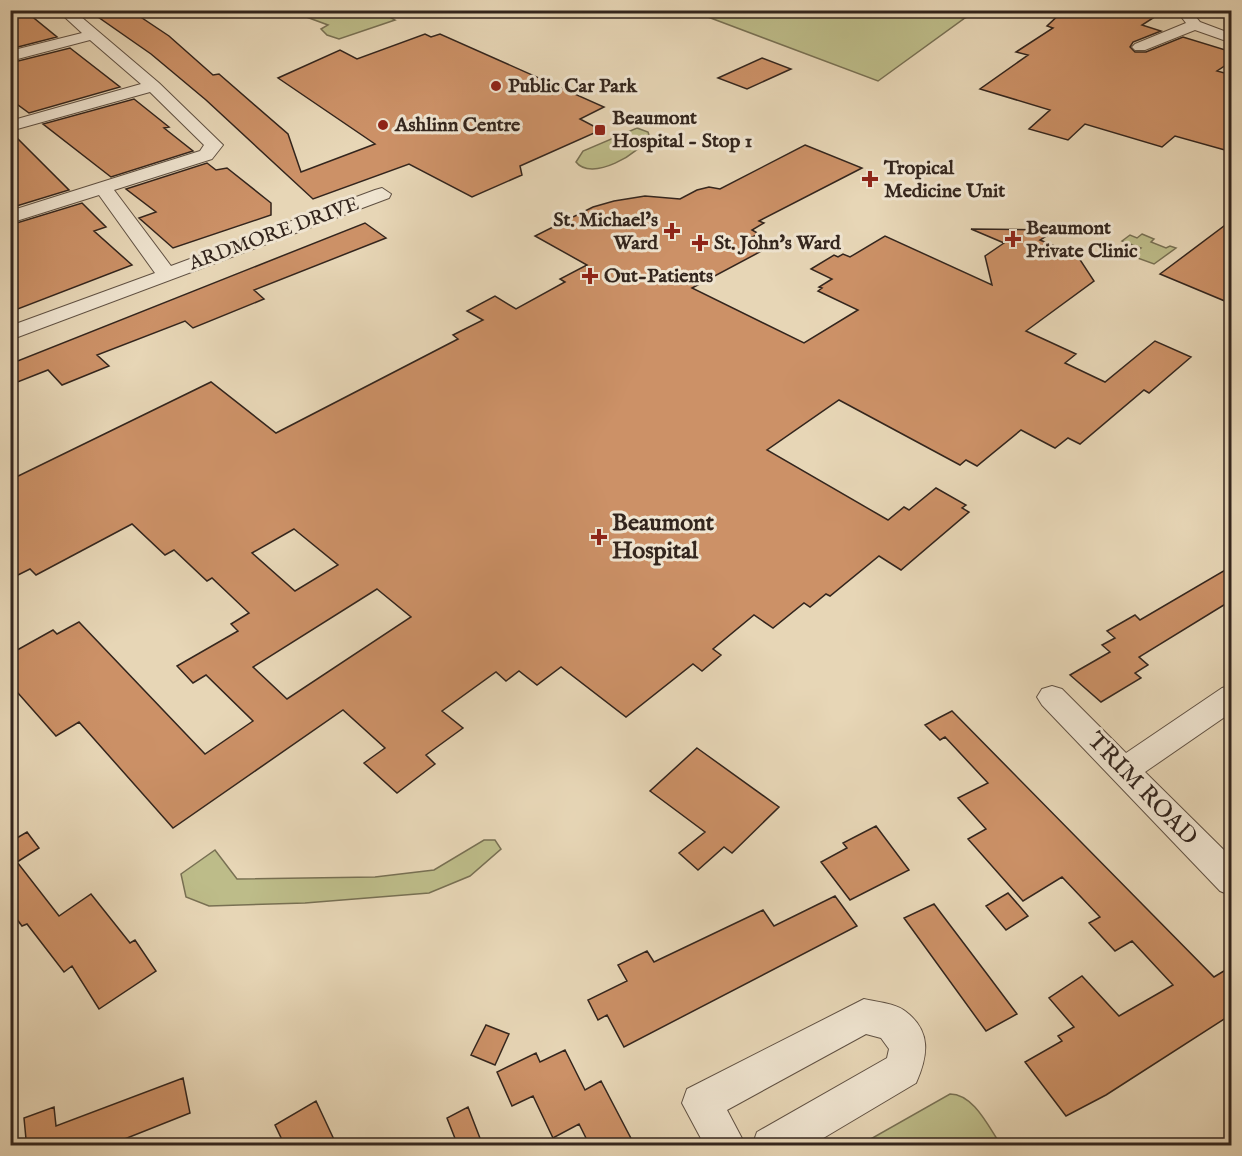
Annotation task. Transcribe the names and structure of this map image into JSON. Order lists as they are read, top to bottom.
{
  "streets": {
    "street": ["ARDMORE DRIVE", "TRIM ROAD"]
  },
  "places": {
    "other": ["Public Car Park", "Ashlinn Centre"],
    "transit": ["Beaumont Hospital - Stop 1"],
    "health": [
      "Tropical Medicine Unit",
      "St. Michael's Ward",
      "Beaumont Private Clinic",
      "St. John's Ward",
      "Out-Patients",
      "Beaumont Hospital"
    ]
  }
}
